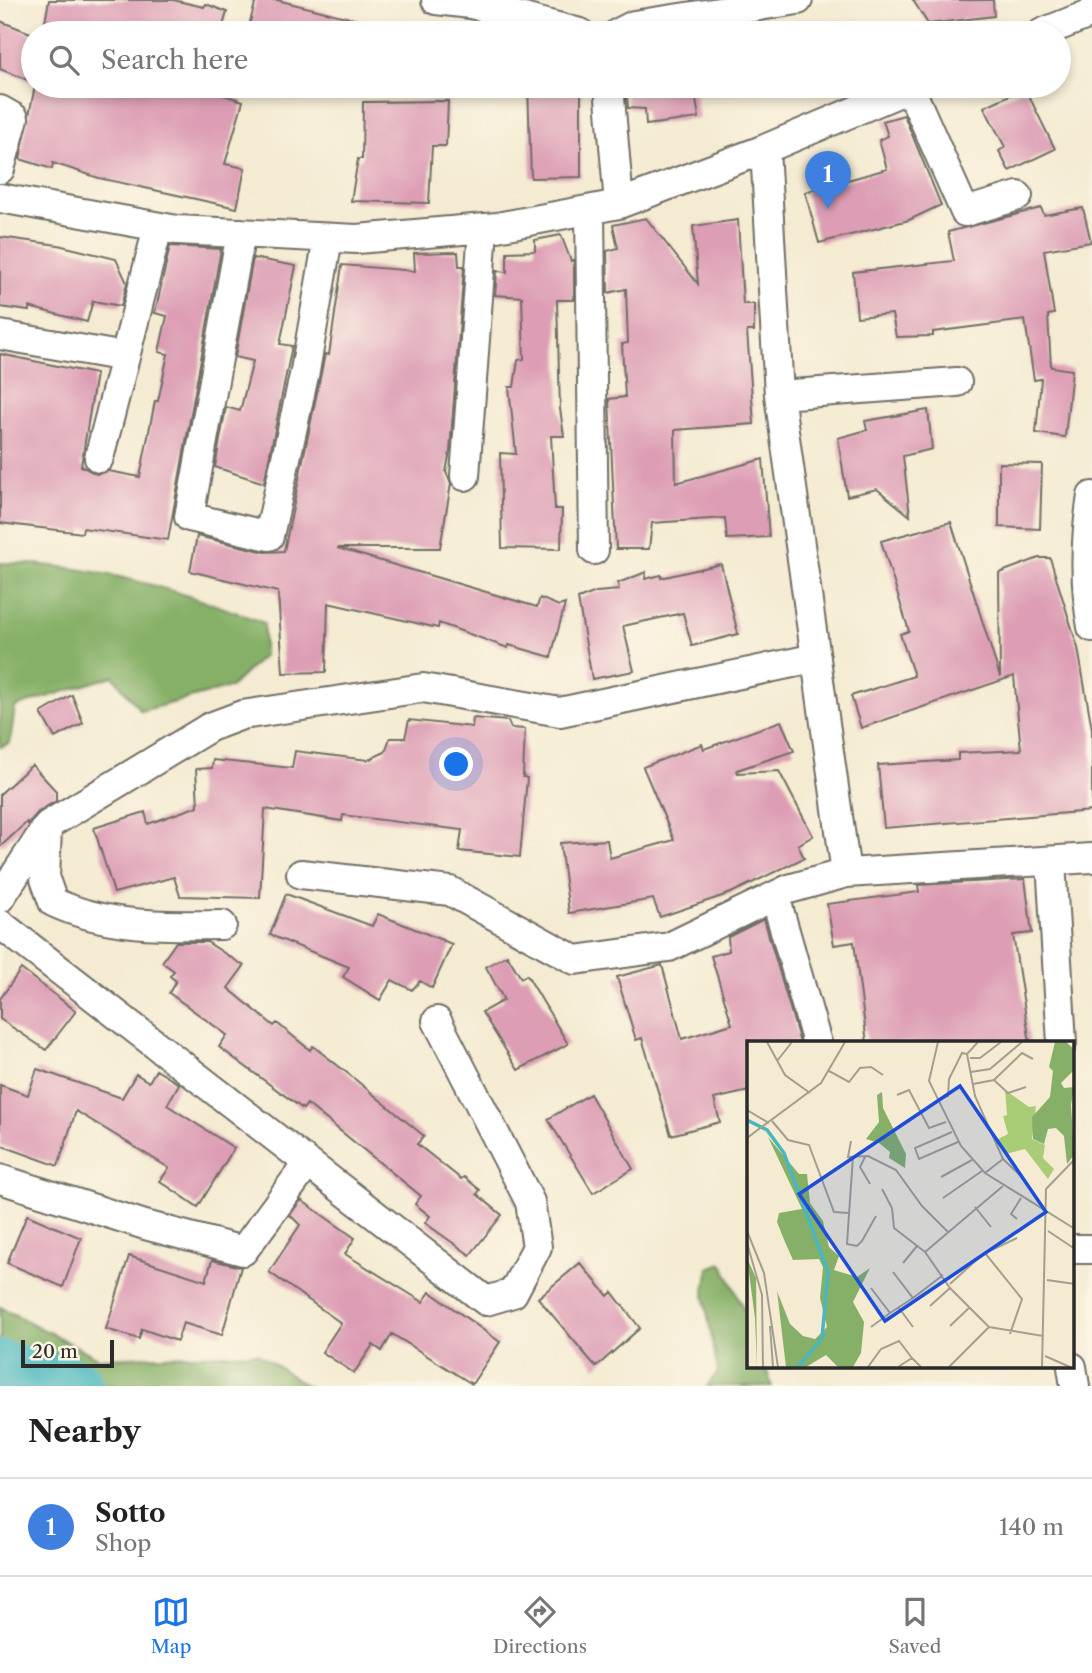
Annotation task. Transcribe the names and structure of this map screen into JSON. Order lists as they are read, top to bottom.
{
  "scale_bar": "20 m",
  "page": {
    "search": "Search here",
    "pins": "1",
    "scale": "20 m",
    "heading": "Nearby",
    "list": [
      {
        "mark": "1",
        "name": "Sotto",
        "note": "Shop",
        "value": "140 m"
      }
    ],
    "nav": ["Map", "Directions", "Saved"]
  }
}
